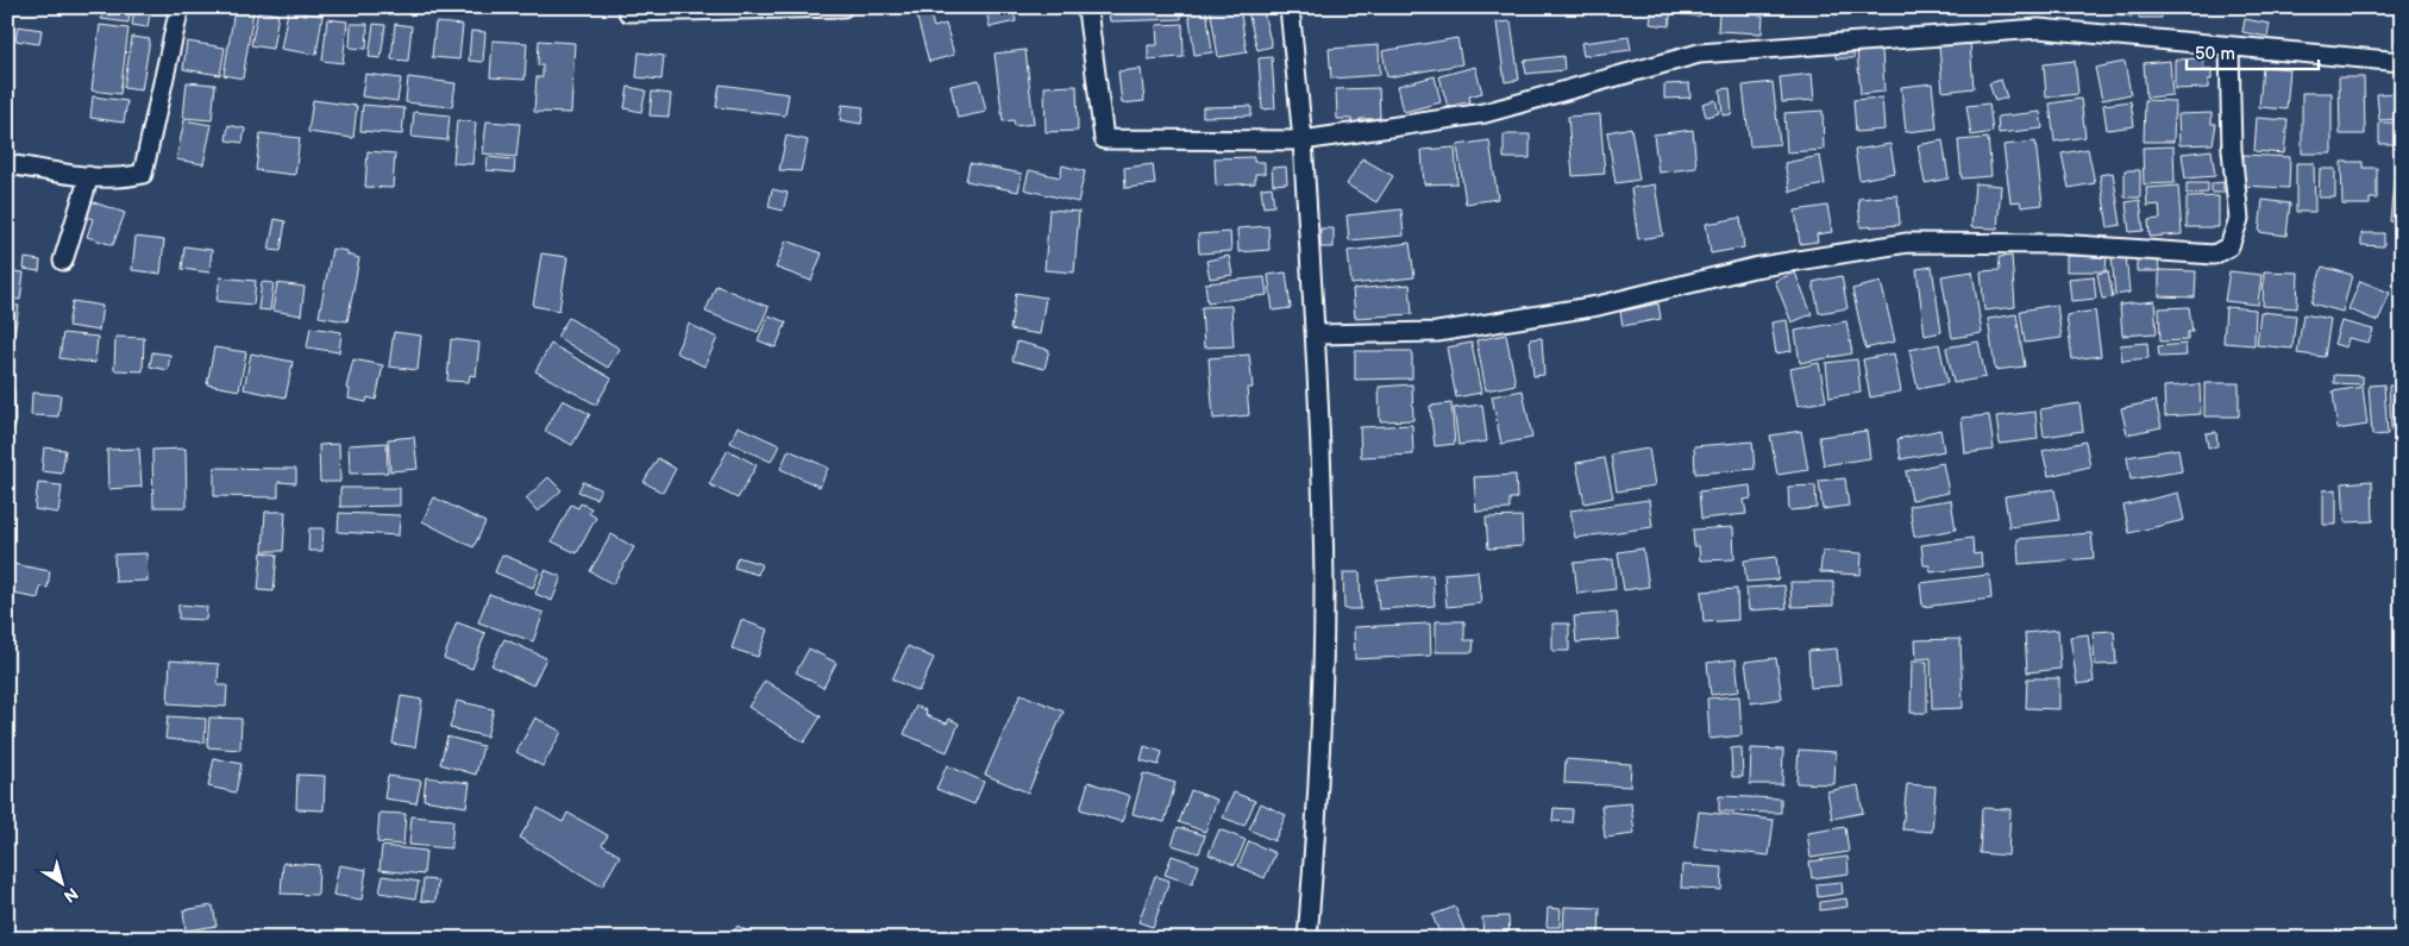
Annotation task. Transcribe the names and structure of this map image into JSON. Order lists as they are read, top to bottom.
{
  "scale_bar": "50 m",
  "north": "bottom right"
}
